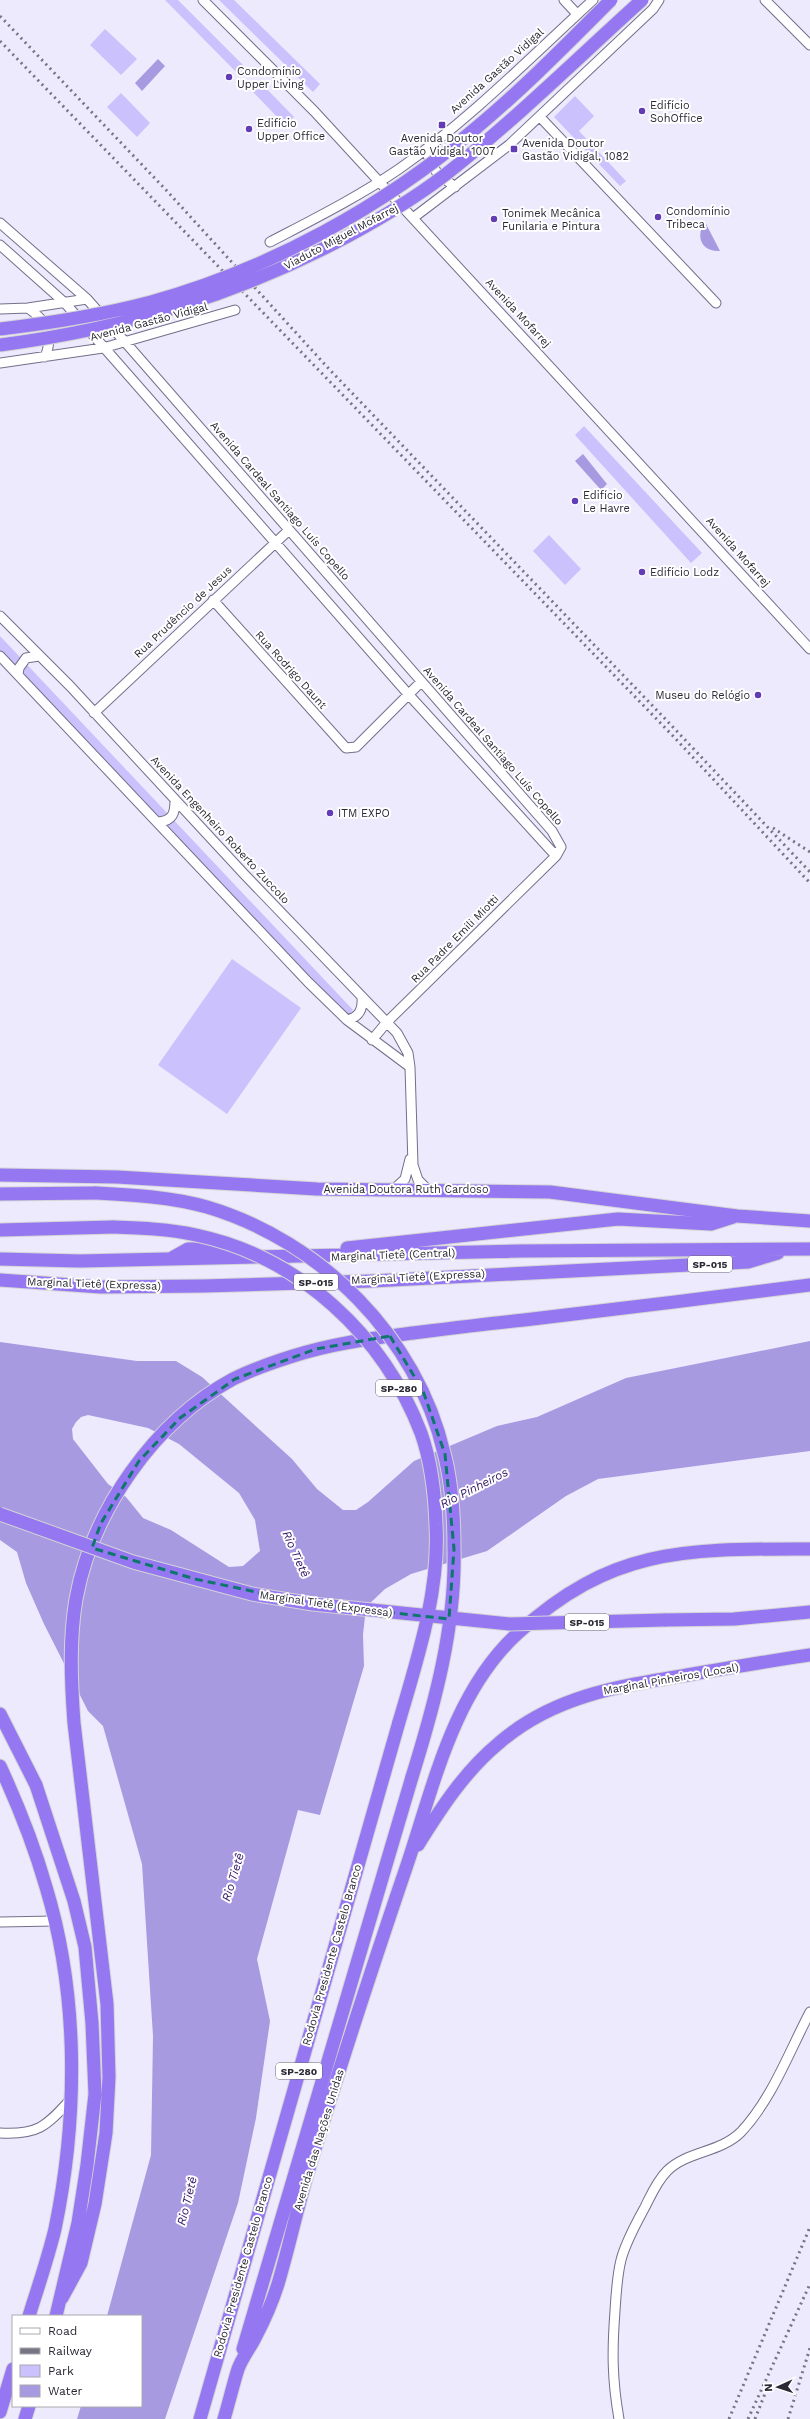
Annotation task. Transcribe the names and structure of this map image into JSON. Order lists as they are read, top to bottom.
{
  "streets": {
    "highway": [
      "Viaduto Miguel Mofarrej",
      "Avenida Doutora Ruth Cardoso",
      "Marginal Tietê (Central)",
      "SP-015",
      "Marginal Tietê (Expressa)",
      "SP-280",
      "Marginal Pinheiros (Local)",
      "Rodovia Presidente Castelo Branco",
      "Avenida das Nações Unidas"
    ],
    "street": [
      "Avenida Gastão Vidigal",
      "Avenida Mofarrej",
      "Avenida Cardeal Santiago Luís Copello",
      "Rua Prudêncio de Jesus",
      "Rua Rodrigo Daunt",
      "Avenida Engenheiro Roberto Zuccolo",
      "Rua Padre Emili Miotti"
    ]
  },
  "crossings": [
    ["Avenida Gastão Vidigal", "Avenida Mofarrej"],
    ["Avenida Gastão Vidigal", "Avenida Cardeal Santiago Luís Copello"],
    ["Avenida Cardeal Santiago Luís Copello", "Rua Prudêncio de Jesus"],
    ["Avenida Cardeal Santiago Luís Copello", "Rua Padre Emili Miotti"],
    ["Rua Prudêncio de Jesus", "Rua Rodrigo Daunt"],
    ["Rua Prudêncio de Jesus", "Avenida Engenheiro Roberto Zuccolo"],
    ["Avenida Engenheiro Roberto Zuccolo", "Rua Padre Emili Miotti"],
    ["Avenida Engenheiro Roberto Zuccolo", "Avenida Doutora Ruth Cardoso"],
    ["Marginal Tietê (Central)", "Marginal Tietê (Expressa)"],
    ["Marginal Pinheiros (Local)", "Avenida das Nações Unidas"]
  ],
  "water": ["Rio Pinheiros", "Rio Tietê"],
  "places": {
    "other": [
      "Condomínio Upper Living",
      "Edifício SohOffice",
      "Edifício Upper Office",
      "Condomínio Tribeca",
      "Tonimek Mecânica Funilaria e Pintura",
      "Edifício Le Havre",
      "Edifício Lodz",
      "Museu do Relógio",
      "ITM EXPO"
    ],
    "transit": ["Avenida Doutor Gastão Vidigal, 1007", "Avenida Doutor Gastão Vidigal, 1082"]
  },
  "legend": [
    "Road",
    "Railway",
    "Park",
    "Water"
  ],
  "north": "left"
}
